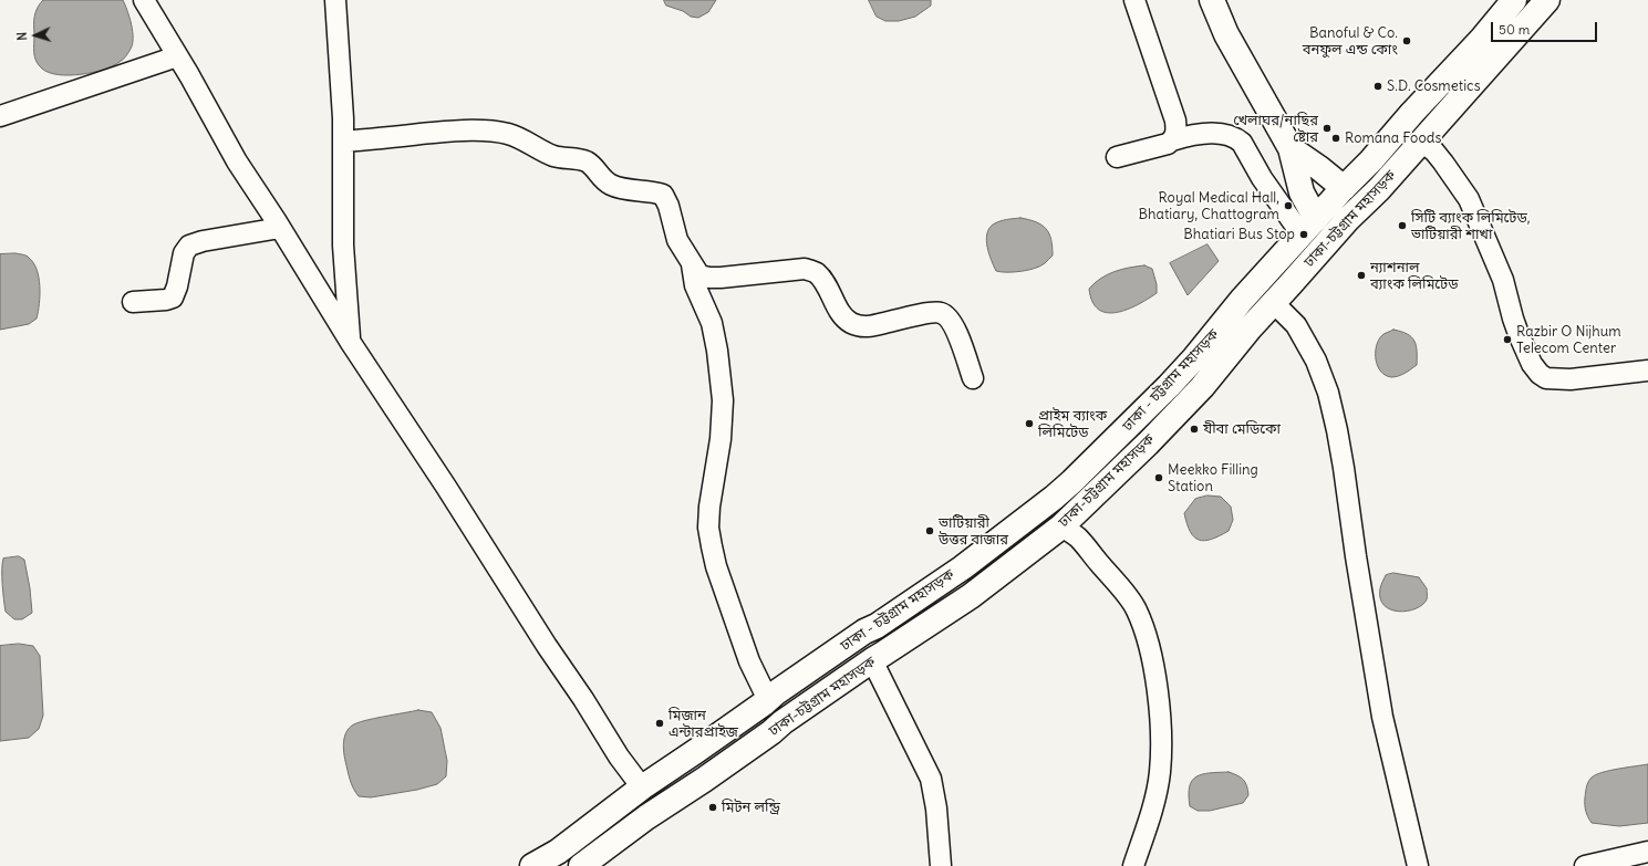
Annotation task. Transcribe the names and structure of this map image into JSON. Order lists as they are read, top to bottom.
{
  "streets": {
    "main road": ["ঢাকা-চট্টগ্রাম মহাসড়ক", "ঢাকা - চট্টগ্রাম মহাসড়ক"]
  },
  "places": [
    "Banoful & Co. বনফুল এন্ড কোং",
    "S.D. Cosmetics",
    "খেলাঘর/নাছির ষ্টোর",
    "Romana Foods",
    "Royal Medical Hall, Bhatiary, Chattogram",
    "সিটি ব্যাংক লিমিটেড, ভাটিয়ারী শাখা",
    "Bhatiari Bus Stop",
    "ন্যাশনাল ব্যাংক লিমিটেড",
    "Razbir O Nijhum Telecom Center",
    "প্রাইম ব্যাংক লিমিটেড",
    "যীবা মেডিকো",
    "Meekko Filling Station",
    "ভাটিয়ারী উত্তর বাজার",
    "মিজান এন্টারপ্রাইজ",
    "মিটন লন্ড্রি"
  ],
  "scale_bar": "50 m",
  "north": "left"
}
